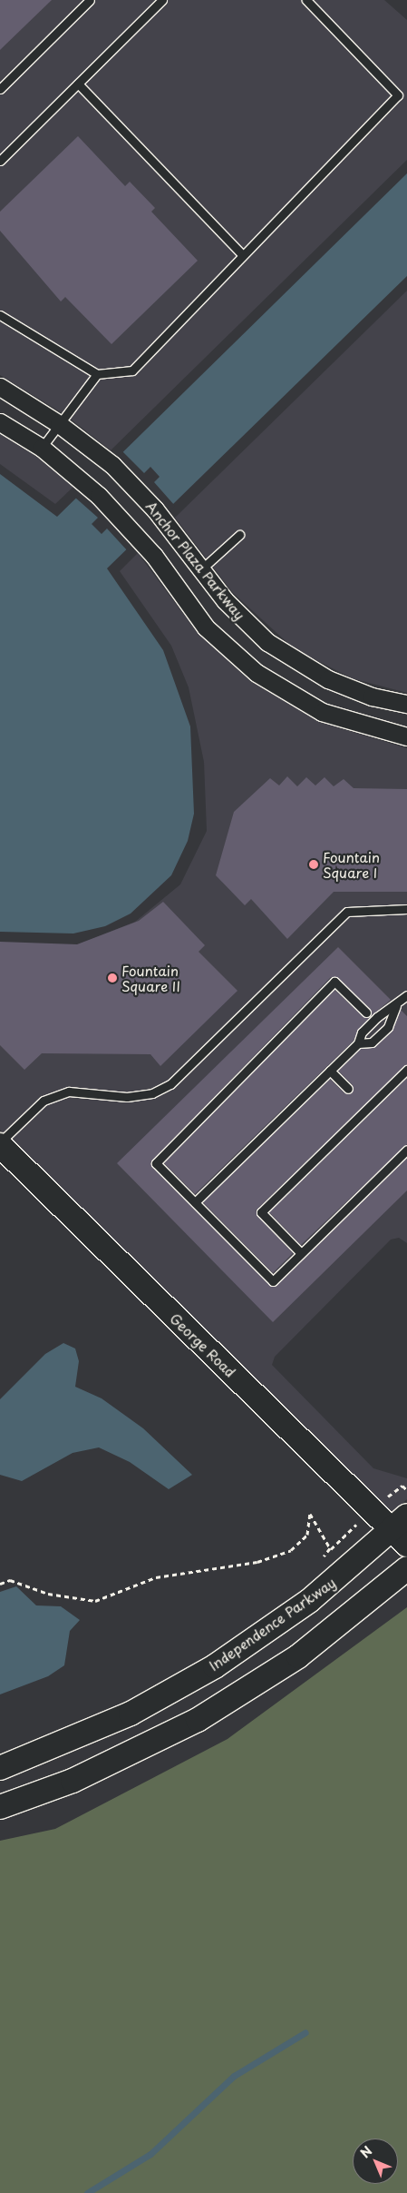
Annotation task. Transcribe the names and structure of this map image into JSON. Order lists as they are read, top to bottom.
{
  "streets": {
    "main road": ["George Road", "Independence Parkway"],
    "street": ["Anchor Plaza Parkway"]
  },
  "crossings": [
    ["George Road", "Independence Parkway"]
  ],
  "places": ["Fountain Square I", "Fountain Square II"],
  "north": "top left"
}
